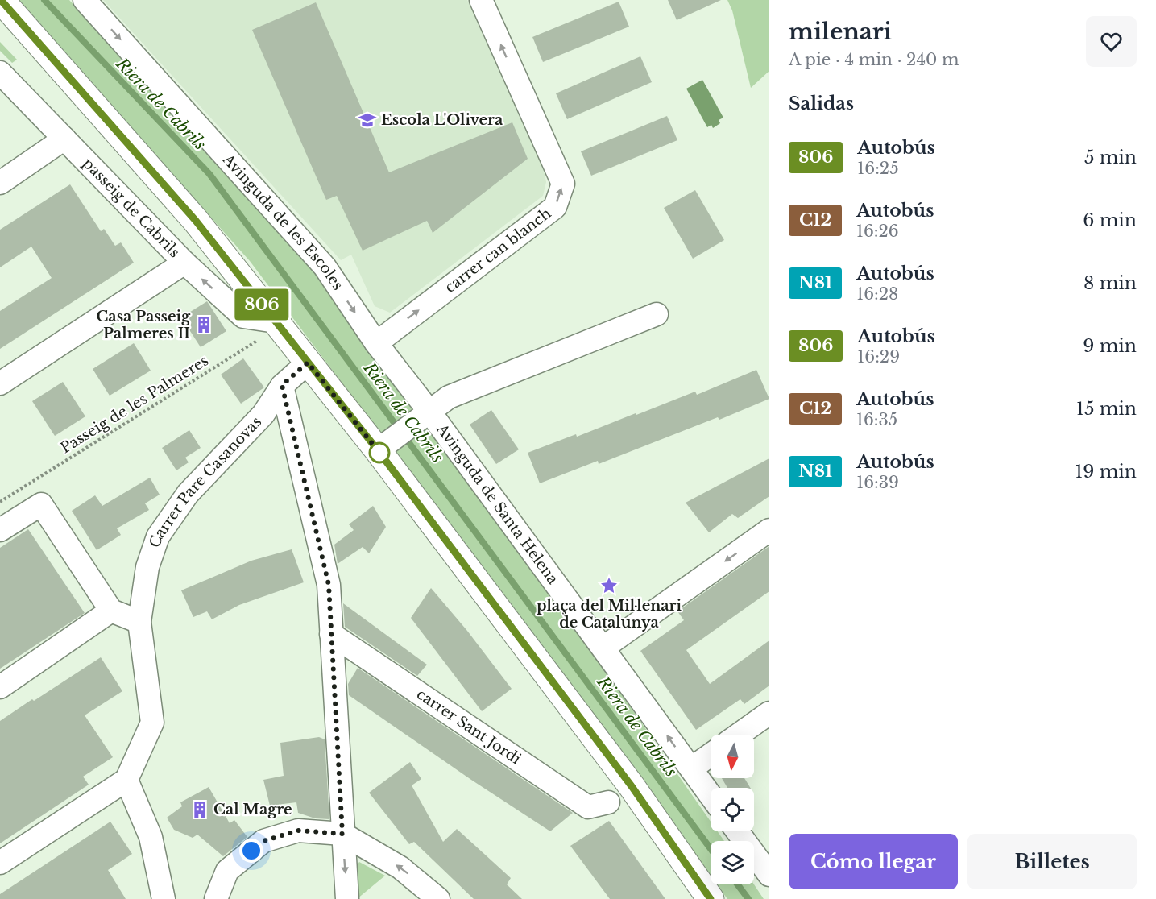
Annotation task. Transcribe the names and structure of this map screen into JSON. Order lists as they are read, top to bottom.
{
  "streets": {
    "street": [
      "passeig de Cabrils",
      "Avinguda de les Escoles",
      "carrer can blanch",
      "Carrer Pare Casanovas",
      "Avinguda de Santa Helena",
      "carrer Sant Jordi"
    ],
    "path": ["Passeig de les Palmeres"]
  },
  "crossings": [
    ["passeig de Cabrils", "Passeig de les Palmeres"],
    ["Avinguda de les Escoles", "carrer can blanch"],
    ["Avinguda de les Escoles", "Avinguda de Santa Helena"]
  ],
  "water": ["Riera de Cabrils"],
  "places": {
    "school or university": ["Escola L'Olivera"],
    "building": ["Casa Passeig Palmeres II", "Cal Magre"],
    "place": ["plaça del Mil·lenari de Catalunya"]
  },
  "lines": ["bus line 806"],
  "north": "bottom",
  "page": {
    "on_map": "806",
    "heading": [
      ["milenari", "A pie · 4 min · 240 m"],
      "Salidas"
    ],
    "list": [
      {
        "mark": "806",
        "name": "Autobús",
        "note": "16:25",
        "value": "5 min"
      },
      {
        "mark": "C12",
        "name": "Autobús",
        "note": "16:26",
        "value": "6 min"
      },
      {
        "mark": "N81",
        "name": "Autobús",
        "note": "16:28",
        "value": "8 min"
      },
      {
        "mark": "806",
        "name": "Autobús",
        "note": "16:29",
        "value": "9 min"
      },
      {
        "mark": "C12",
        "name": "Autobús",
        "note": "16:35",
        "value": "15 min"
      },
      {
        "mark": "N81",
        "name": "Autobús",
        "note": "16:39",
        "value": "19 min"
      }
    ],
    "buttons": ["Cómo llegar", "Billetes"]
  }
}
